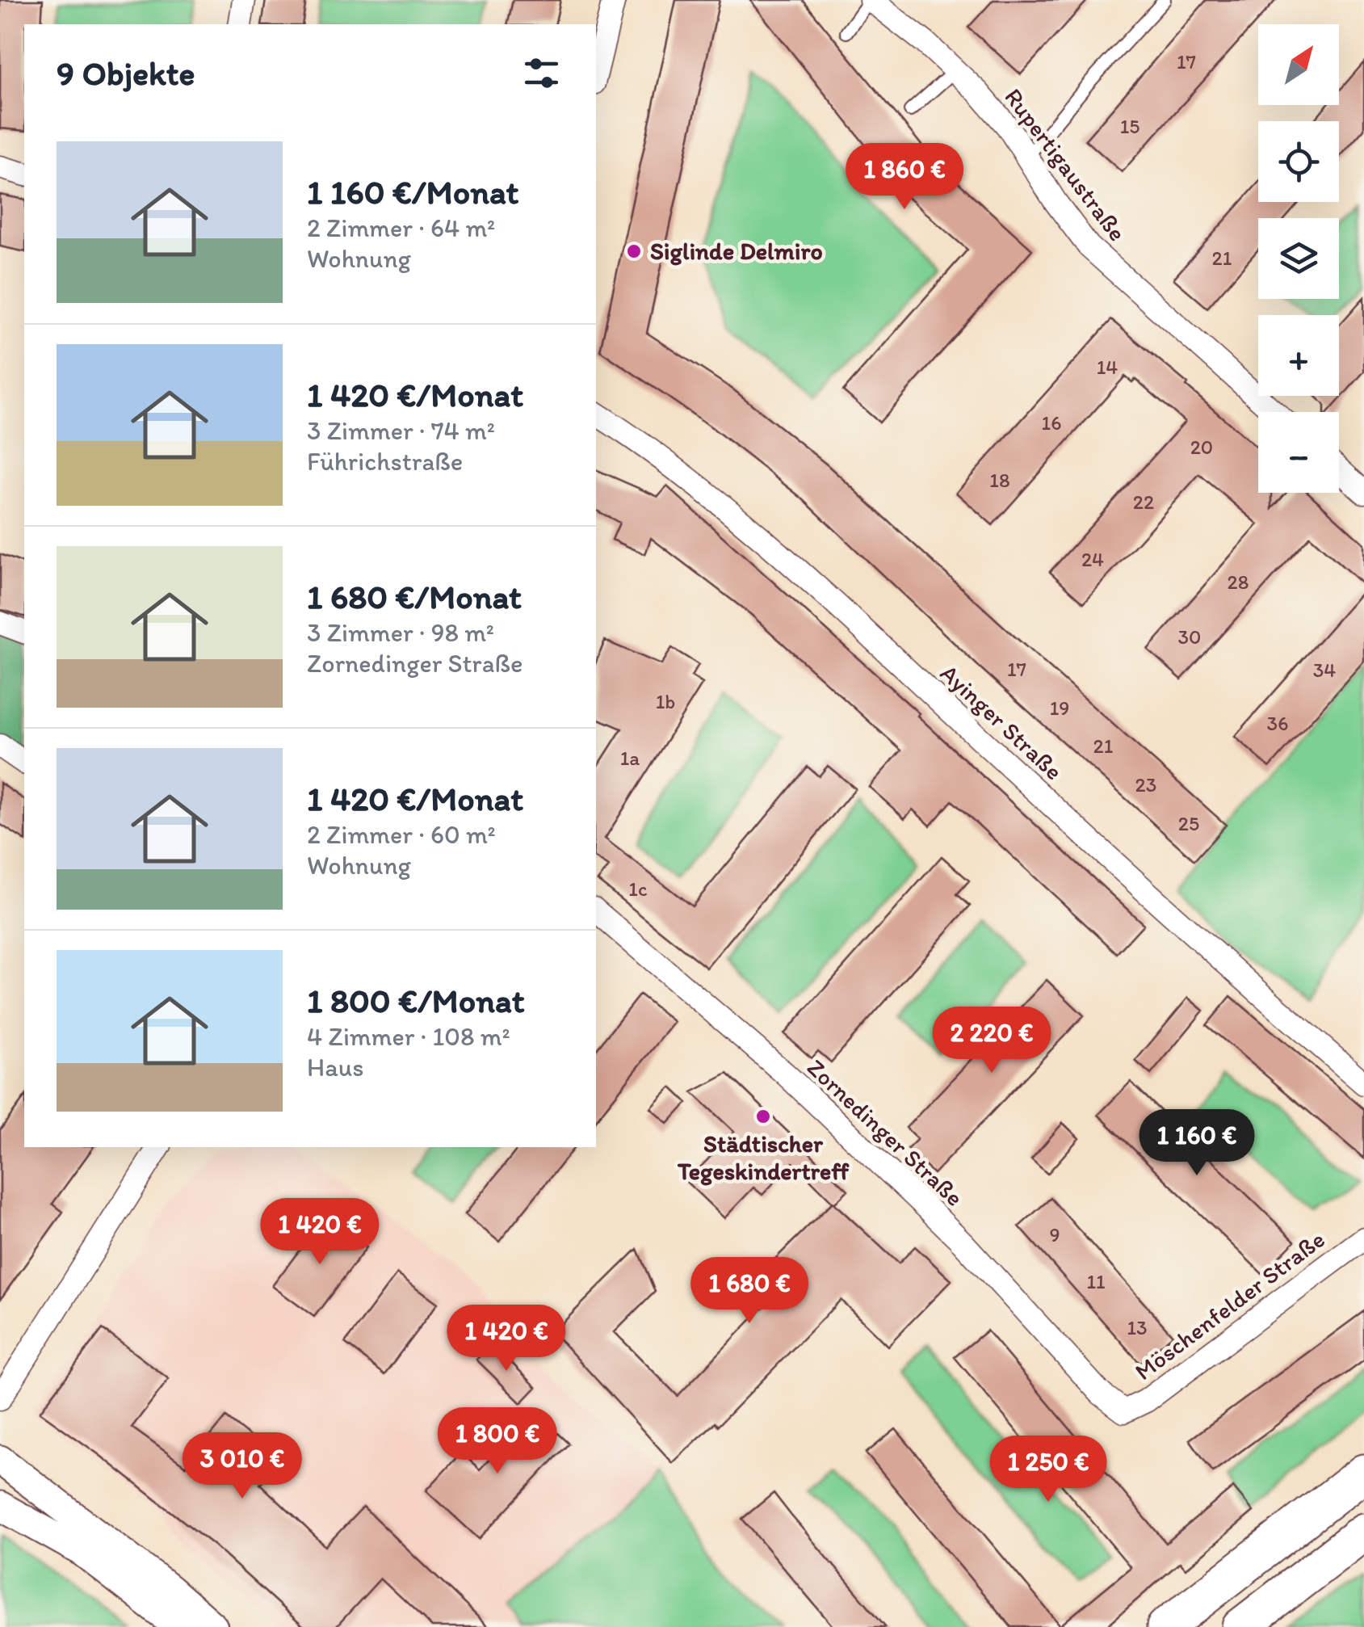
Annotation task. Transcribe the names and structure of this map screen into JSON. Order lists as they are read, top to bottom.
{
  "streets": {
    "street": [
      "Rupertigaustraße",
      "Ayinger Straße",
      "Zornedinger Straße",
      "Möschenfelder Straße"
    ]
  },
  "crossings": [
    ["Zornedinger Straße", "Möschenfelder Straße"]
  ],
  "places": ["Siglinde Delmiro", "Städtischer Tegeskindertreff"],
  "house_numbers": [
    "17",
    "15",
    "21",
    "14",
    "16",
    "20",
    "18",
    "22",
    "24",
    "28",
    "30",
    "17",
    "34",
    "1b",
    "19",
    "36",
    "21",
    "1a",
    "23",
    "25",
    "1c",
    "9",
    "11",
    "13"
  ],
  "north": "top right",
  "page": {
    "map_buttons": ["+", "−"],
    "heading": "9 Objekte",
    "list": [
      {
        "name": "1 160 €/Monat",
        "note": "2 Zimmer · 64 m² · Wohnung"
      },
      {
        "name": "1 420 €/Monat",
        "note": "3 Zimmer · 74 m² · Führichstraße"
      },
      {
        "name": "1 680 €/Monat",
        "note": "3 Zimmer · 98 m² · Zornedinger Straße"
      },
      {
        "name": "1 420 €/Monat",
        "note": "2 Zimmer · 60 m² · Wohnung"
      },
      {
        "name": "1 800 €/Monat",
        "note": "4 Zimmer · 108 m² · Haus"
      }
    ],
    "price": [
      "1 860 €",
      "2 220 €",
      "1 160 €",
      "1 420 €",
      "1 680 €",
      "1 420 €",
      "1 800 €",
      "3 010 €",
      "1 250 €"
    ]
  }
}
